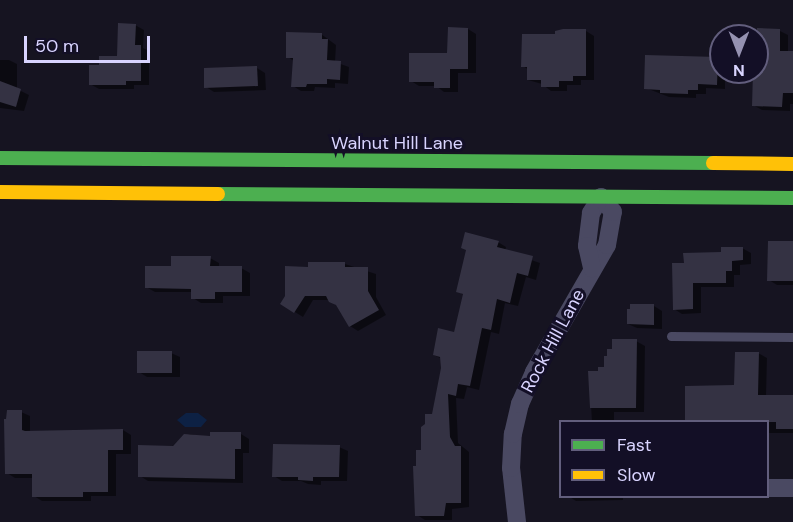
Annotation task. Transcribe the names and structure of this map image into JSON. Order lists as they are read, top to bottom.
{
  "streets": {
    "main road": ["Walnut Hill Lane"],
    "street": ["Rock Hill Lane"]
  },
  "crossings": [
    ["Walnut Hill Lane", "Rock Hill Lane"]
  ],
  "legend": ["Fast", "Slow"],
  "scale_bar": "50 m",
  "north": "bottom"
}
